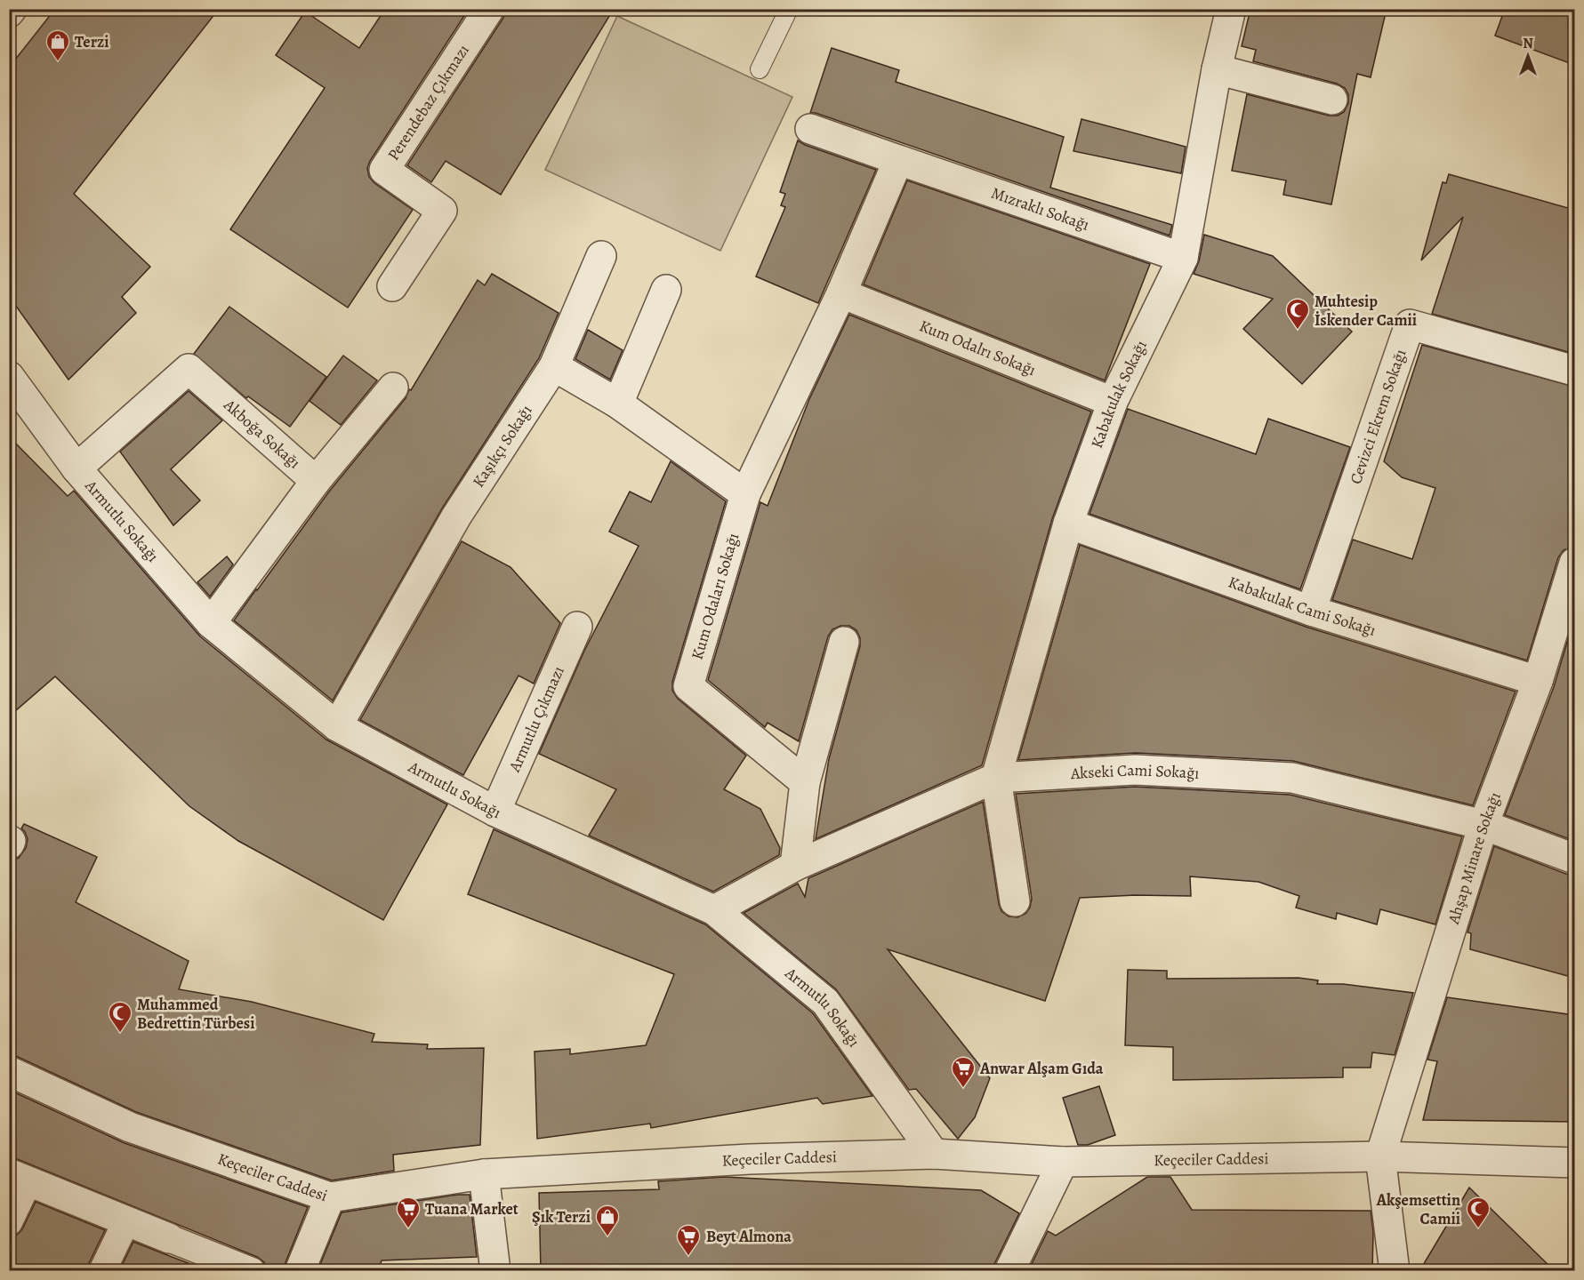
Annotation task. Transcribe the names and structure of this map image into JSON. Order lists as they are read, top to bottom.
{
  "streets": {
    "street": [
      "Perendebaz Çıkmazı",
      "Mızraklı Sokağı",
      "Kum Odalrı Sokağı",
      "Kabakulak Sokağı",
      "Cevizci Ekrem Sokağı",
      "Akboğa Sokağı",
      "Kaşıkçı Sokağı",
      "Armutlu Sokağı",
      "Kum Odaları Sokağı",
      "Kabakulak Cami Sokağı",
      "Armutlu Çıkmazı",
      "Akseki Cami Sokağı",
      "Ahşap Minare Sokağı",
      "Keçeciler Caddesi"
    ]
  },
  "crossings": [
    ["Mızraklı Sokağı", "Kabakulak Sokağı"],
    ["Kum Odalrı Sokağı", "Kabakulak Sokağı"],
    ["Kum Odalrı Sokağı", "Kum Odaları Sokağı"],
    ["Kabakulak Sokağı", "Kabakulak Cami Sokağı"],
    ["Kabakulak Sokağı", "Akseki Cami Sokağı"],
    ["Cevizci Ekrem Sokağı", "Kabakulak Cami Sokağı"],
    ["Akboğa Sokağı", "Armutlu Sokağı"],
    ["Kaşıkçı Sokağı", "Armutlu Sokağı"],
    ["Armutlu Sokağı", "Armutlu Çıkmazı"],
    ["Armutlu Sokağı", "Akseki Cami Sokağı"],
    ["Armutlu Sokağı", "Keçeciler Caddesi"],
    ["Kabakulak Cami Sokağı", "Ahşap Minare Sokağı"],
    ["Akseki Cami Sokağı", "Ahşap Minare Sokağı"],
    ["Ahşap Minare Sokağı", "Keçeciler Caddesi"]
  ],
  "places": {
    "shop": ["Terzi", "Şık Terzi"],
    "mosque": ["Muhtesip İskender Camii", "Muhammed Bedrettin Türbesi", "Akşemsettin Camii"],
    "supermarket": ["Anwar Alşam Gıda", "Tuana Market", "Beyt Almona"]
  },
  "north": "top"
}
